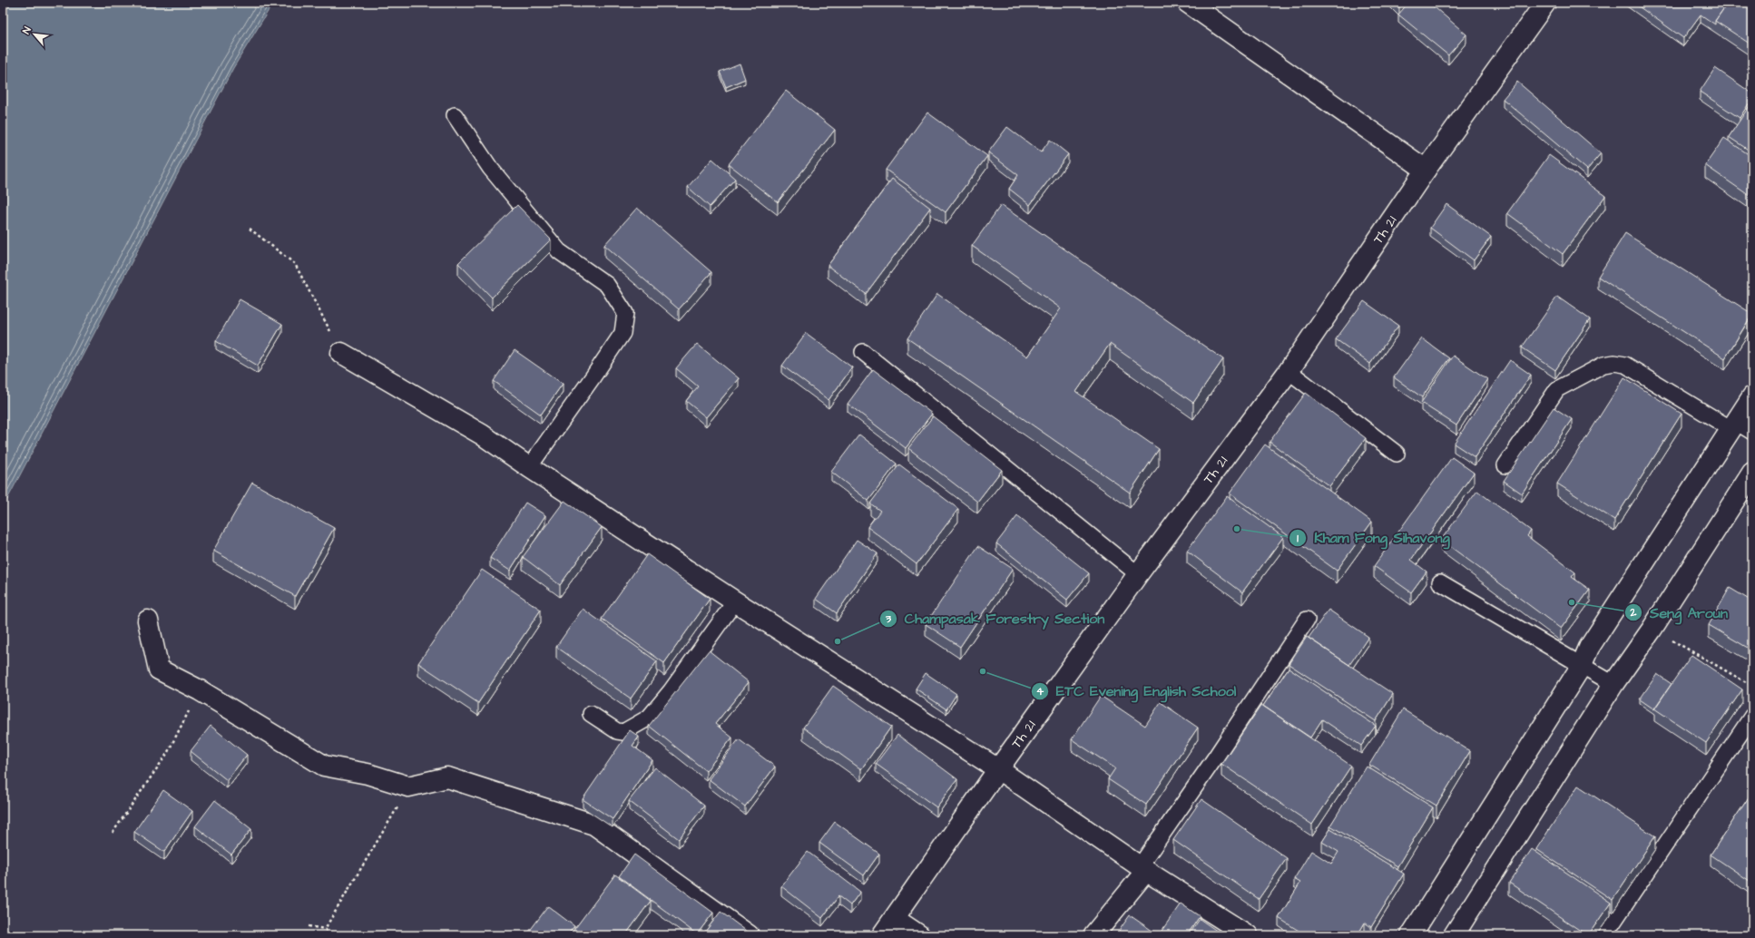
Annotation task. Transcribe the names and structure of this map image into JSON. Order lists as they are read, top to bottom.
{
  "streets": {
    "main road": ["Th 21"]
  },
  "places": [
    "Kham Fong Sihavong",
    "Seng Aroun",
    "Champasak Forestry Section",
    "ETC Evening English School"
  ],
  "north": "top left"
}
